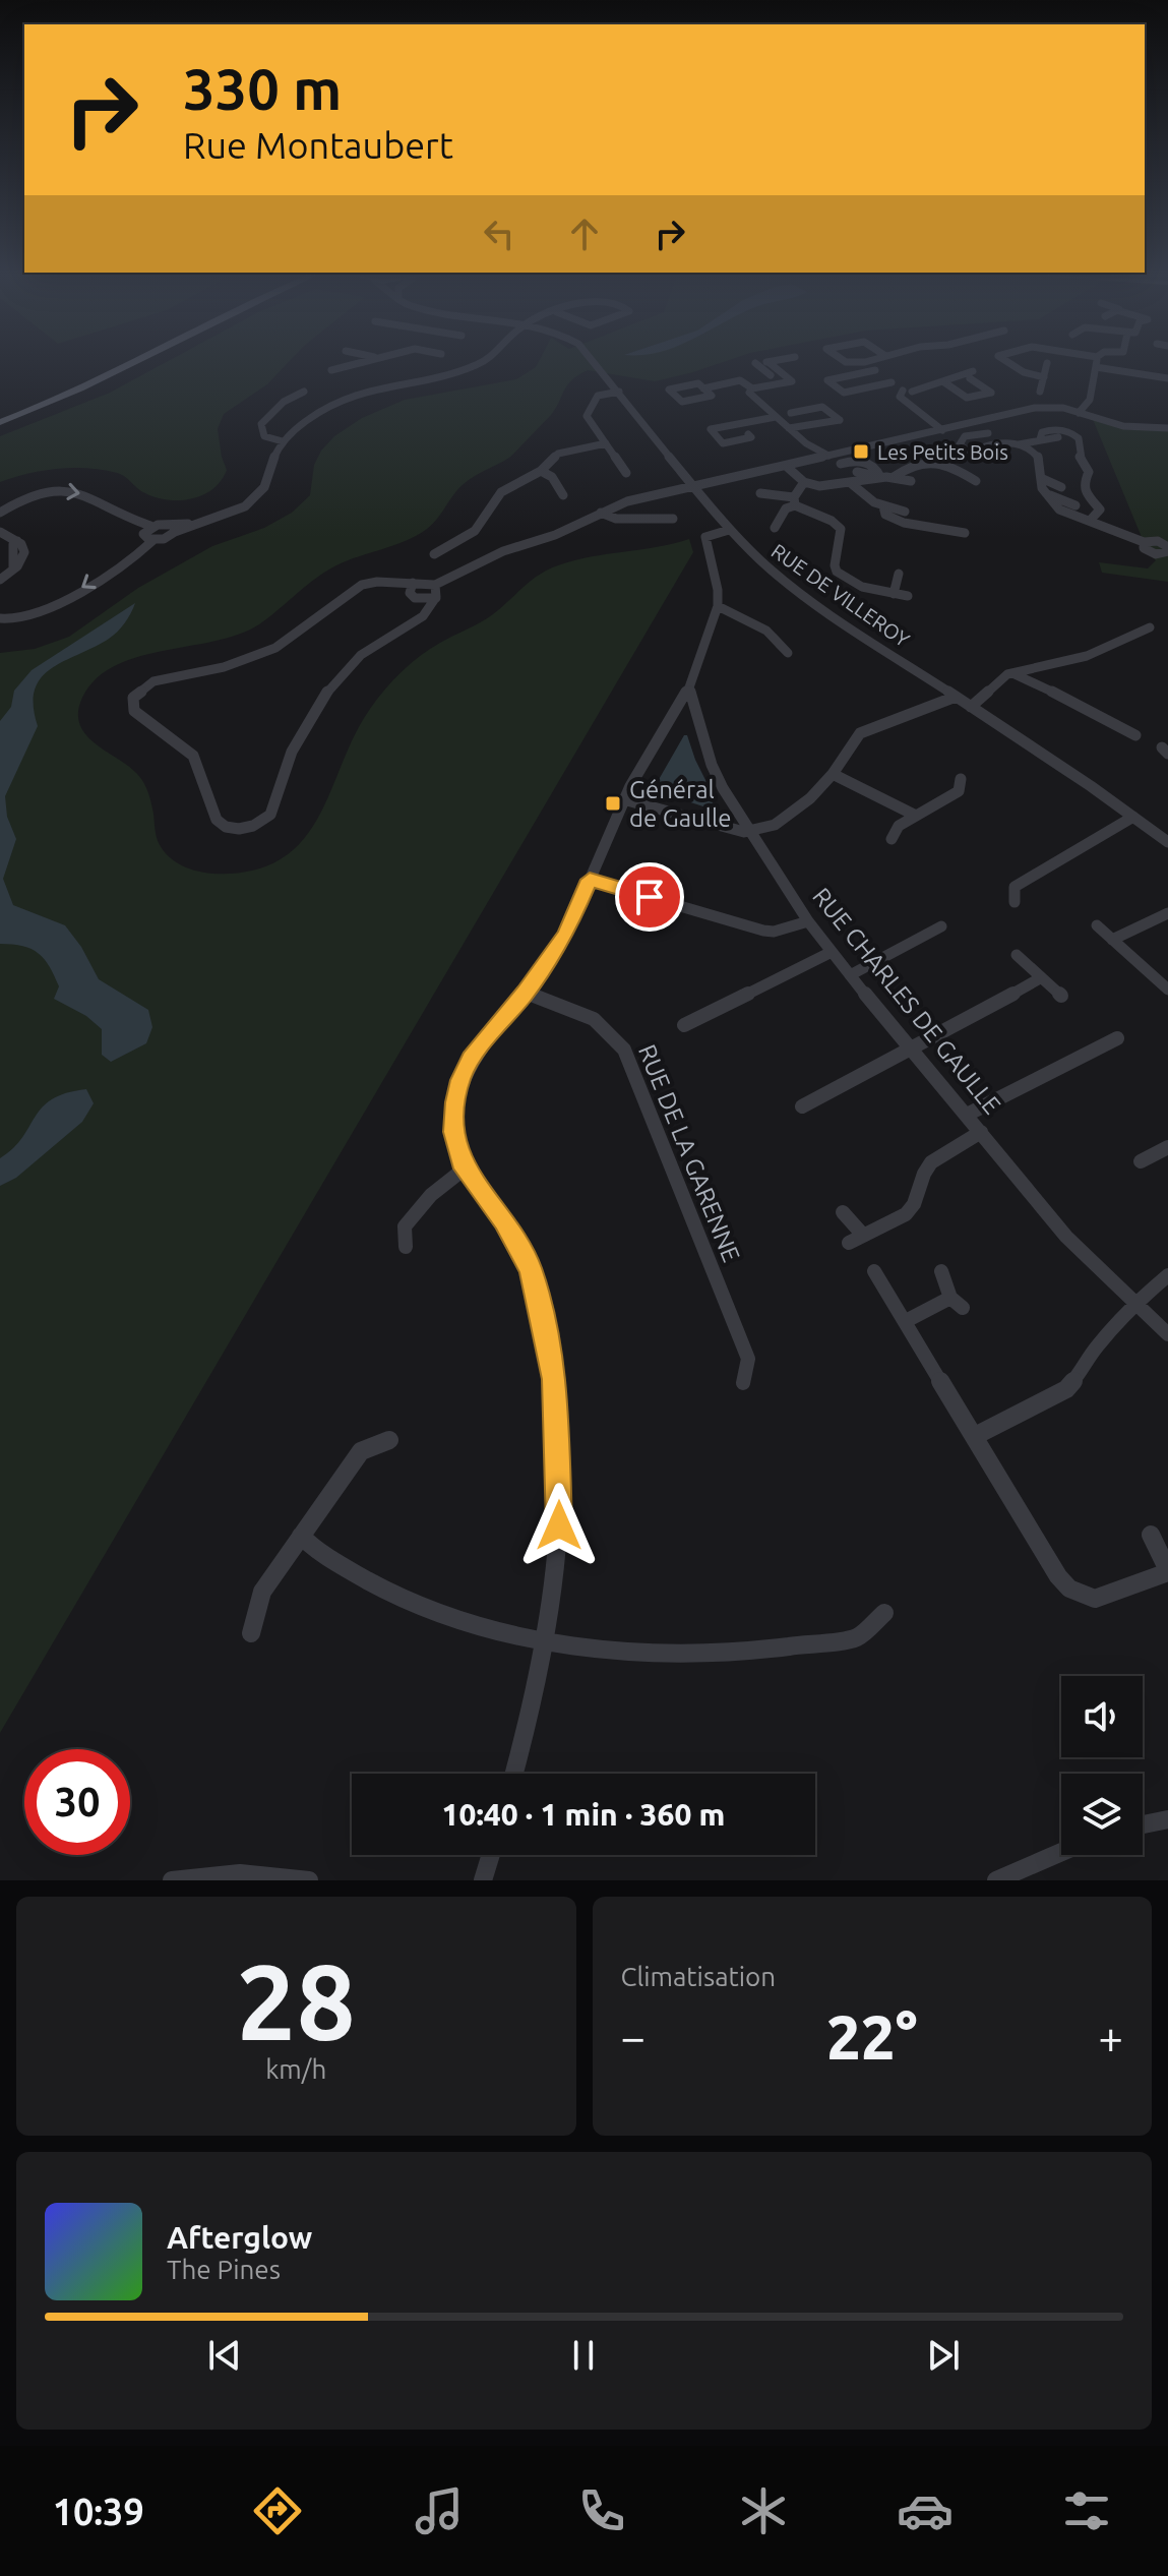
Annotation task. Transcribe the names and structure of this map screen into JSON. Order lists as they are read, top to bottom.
{
  "streets": {
    "street": ["RUE DE VILLEROY", "RUE CHARLES DE GAULLE", "RUE DE LA GARENNE"]
  },
  "places": {
    "transit": ["Les Petits Bois", "Général de Gaulle"]
  },
  "page": {
    "turn": ["330 m", "Rue Montaubert"],
    "limit": "30",
    "trip": "10:40 · 1 min · 360 m",
    "tile": [
      ["28", "km/h"],
      "Climatisation"
    ],
    "heat": ["−", "22°", "+"],
    "song": ["Afterglow", "The Pines"],
    "tabs": "10:39"
  }
}
